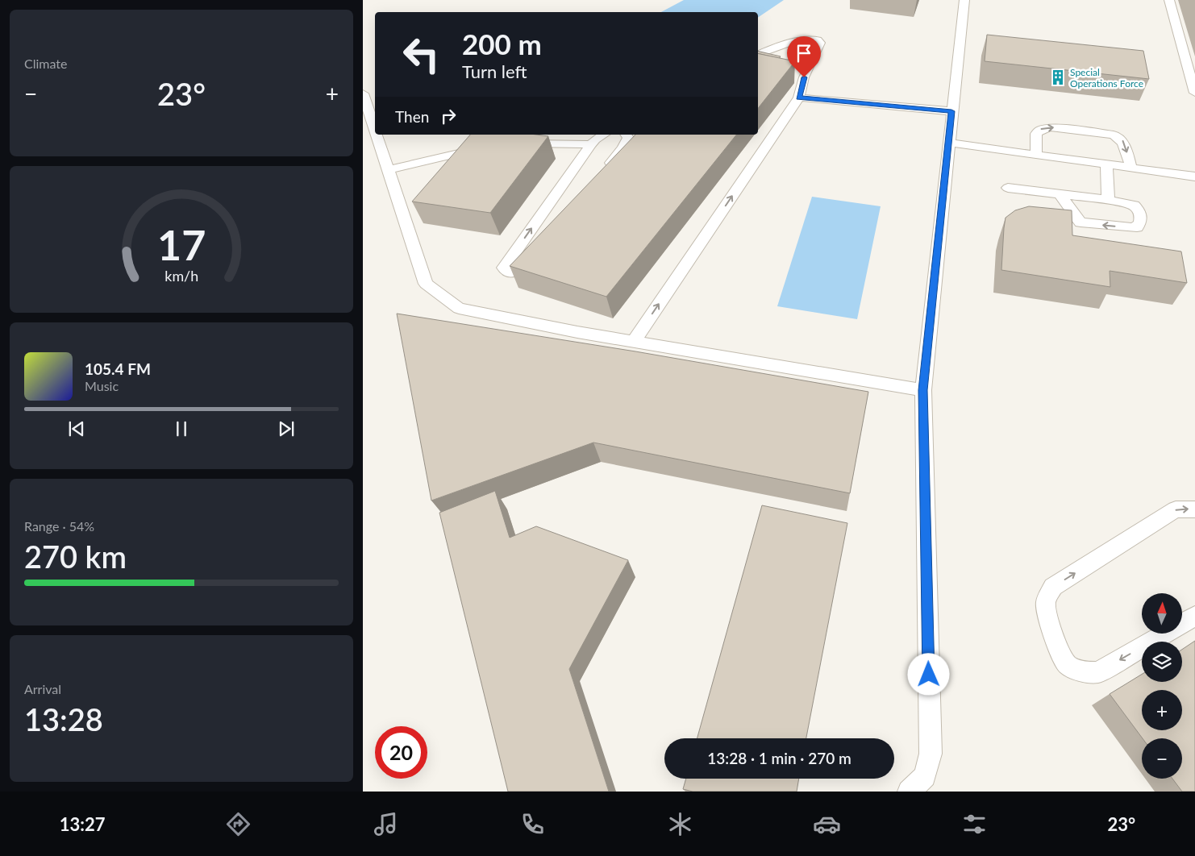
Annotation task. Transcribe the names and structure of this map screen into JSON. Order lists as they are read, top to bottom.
{
  "places": {
    "building": ["Special Operations Force"]
  },
  "north": "top",
  "page": {
    "tile": [
      "Climate",
      ["Range · 54%", "270 km"],
      ["Arrival", "13:28"]
    ],
    "turn": ["200 m", "Turn left"],
    "heat": ["−", "23°", "+"],
    "then": "Then",
    "song": ["105.4 FM", "Music"],
    "map_buttons": ["+", "−"],
    "limit": "20",
    "trip": "13:28 · 1 min · 270 m",
    "tabs": ["13:27", "23°"],
    "gauge": ["17", "km/h"]
  }
}
